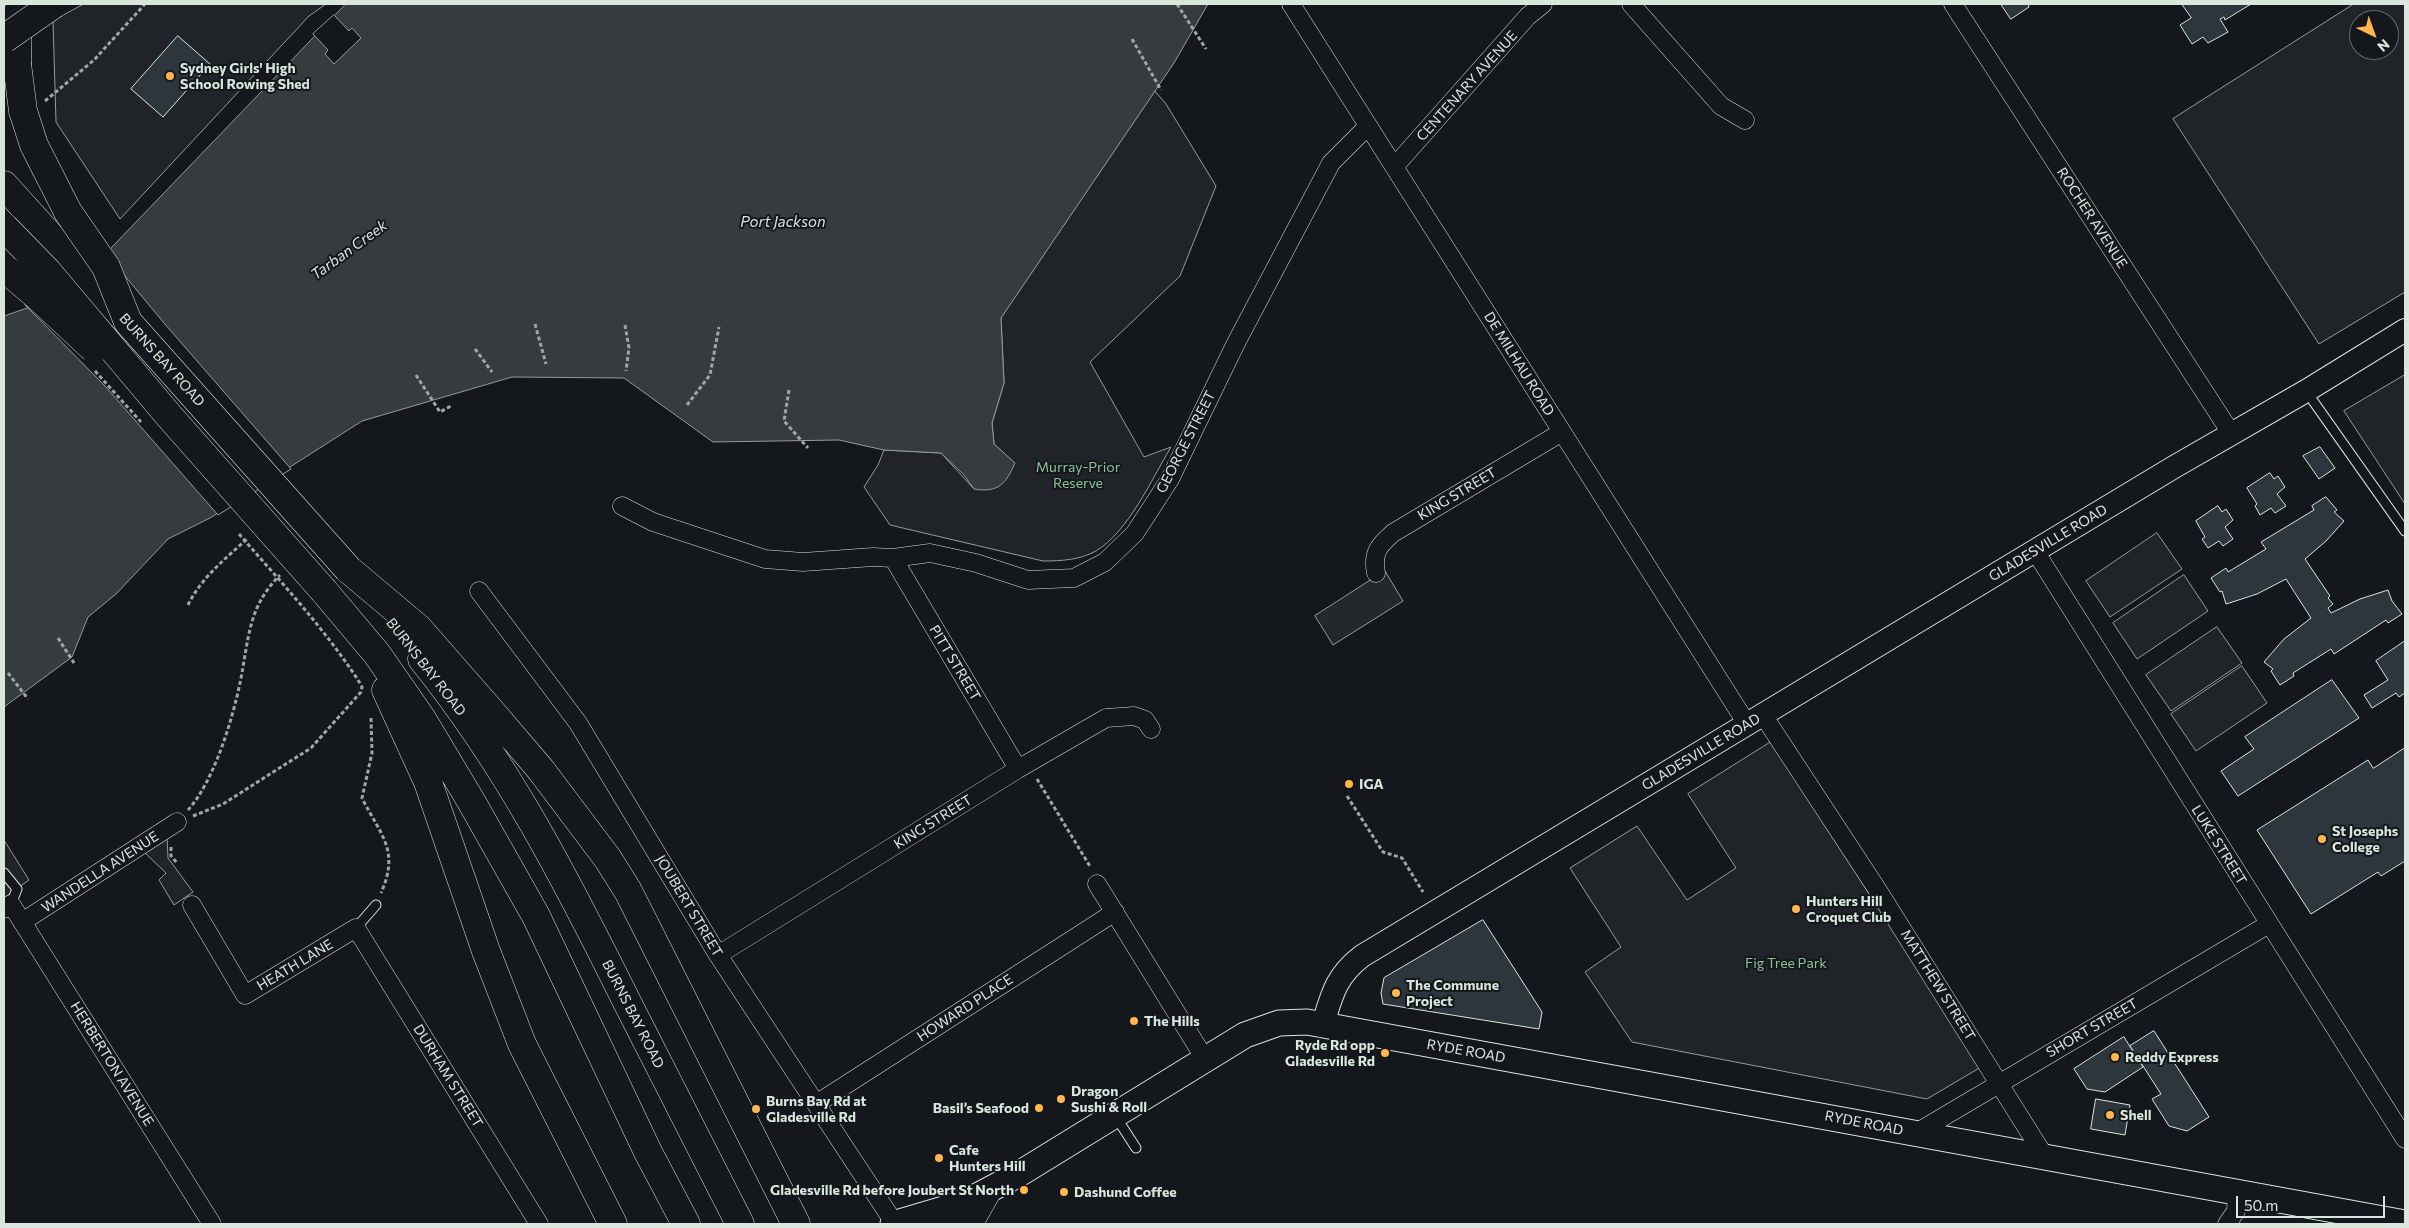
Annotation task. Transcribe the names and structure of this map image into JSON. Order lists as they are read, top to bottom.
{
  "streets": {
    "main road": ["BURNS BAY ROAD", "RYDE ROAD"],
    "street": [
      "CENTENARY AVENUE",
      "ROCHER AVENUE",
      "DE MILHAU ROAD",
      "GEORGE STREET",
      "KING STREET",
      "GLADESVILLE ROAD",
      "PITT STREET",
      "LUKE STREET",
      "WANDELLA AVENUE",
      "JOUBERT STREET",
      "HEATH LANE",
      "MATTHEW STREET",
      "HOWARD PLACE",
      "SHORT STREET",
      "HERBERTON AVENUE",
      "DURHAM STREET"
    ]
  },
  "crossings": [
    ["CENTENARY AVENUE", "DE MILHAU ROAD"],
    ["ROCHER AVENUE", "GLADESVILLE ROAD"],
    ["DE MILHAU ROAD", "GEORGE STREET"],
    ["DE MILHAU ROAD", "KING STREET"],
    ["DE MILHAU ROAD", "GLADESVILLE ROAD"],
    ["DE MILHAU ROAD", "MATTHEW STREET"],
    ["GEORGE STREET", "PITT STREET"],
    ["KING STREET", "PITT STREET"],
    ["KING STREET", "JOUBERT STREET"],
    ["GLADESVILLE ROAD", "LUKE STREET"],
    ["GLADESVILLE ROAD", "MATTHEW STREET"],
    ["GLADESVILLE ROAD", "RYDE ROAD"],
    ["LUKE STREET", "SHORT STREET"],
    ["WANDELLA AVENUE", "HERBERTON AVENUE"],
    ["JOUBERT STREET", "HOWARD PLACE"],
    ["HEATH LANE", "DURHAM STREET"],
    ["MATTHEW STREET", "SHORT STREET"],
    ["MATTHEW STREET", "RYDE ROAD"],
    ["SHORT STREET", "RYDE ROAD"]
  ],
  "water": ["Port Jackson", "Tarban Creek"],
  "parks": ["Murray-Prior Reserve", "Fig Tree Park"],
  "places": [
    "Sydney Girls' High School Rowing Shed",
    "IGA",
    "St Josephs College",
    "Hunters Hill Croquet Club",
    "The Commune Project",
    "The Hills",
    "Ryde Rd opp Gladesville Rd",
    "Reddy Express",
    "Dragon Sushi & Roll",
    "Basil’s Seafood",
    "Burns Bay Rd at Gladesville Rd",
    "Shell",
    "Cafe Hunters Hill",
    "Gladesville Rd before Joubert St North",
    "Dashund Coffee"
  ],
  "scale_bar": "50 m",
  "north": "bottom right"
}
